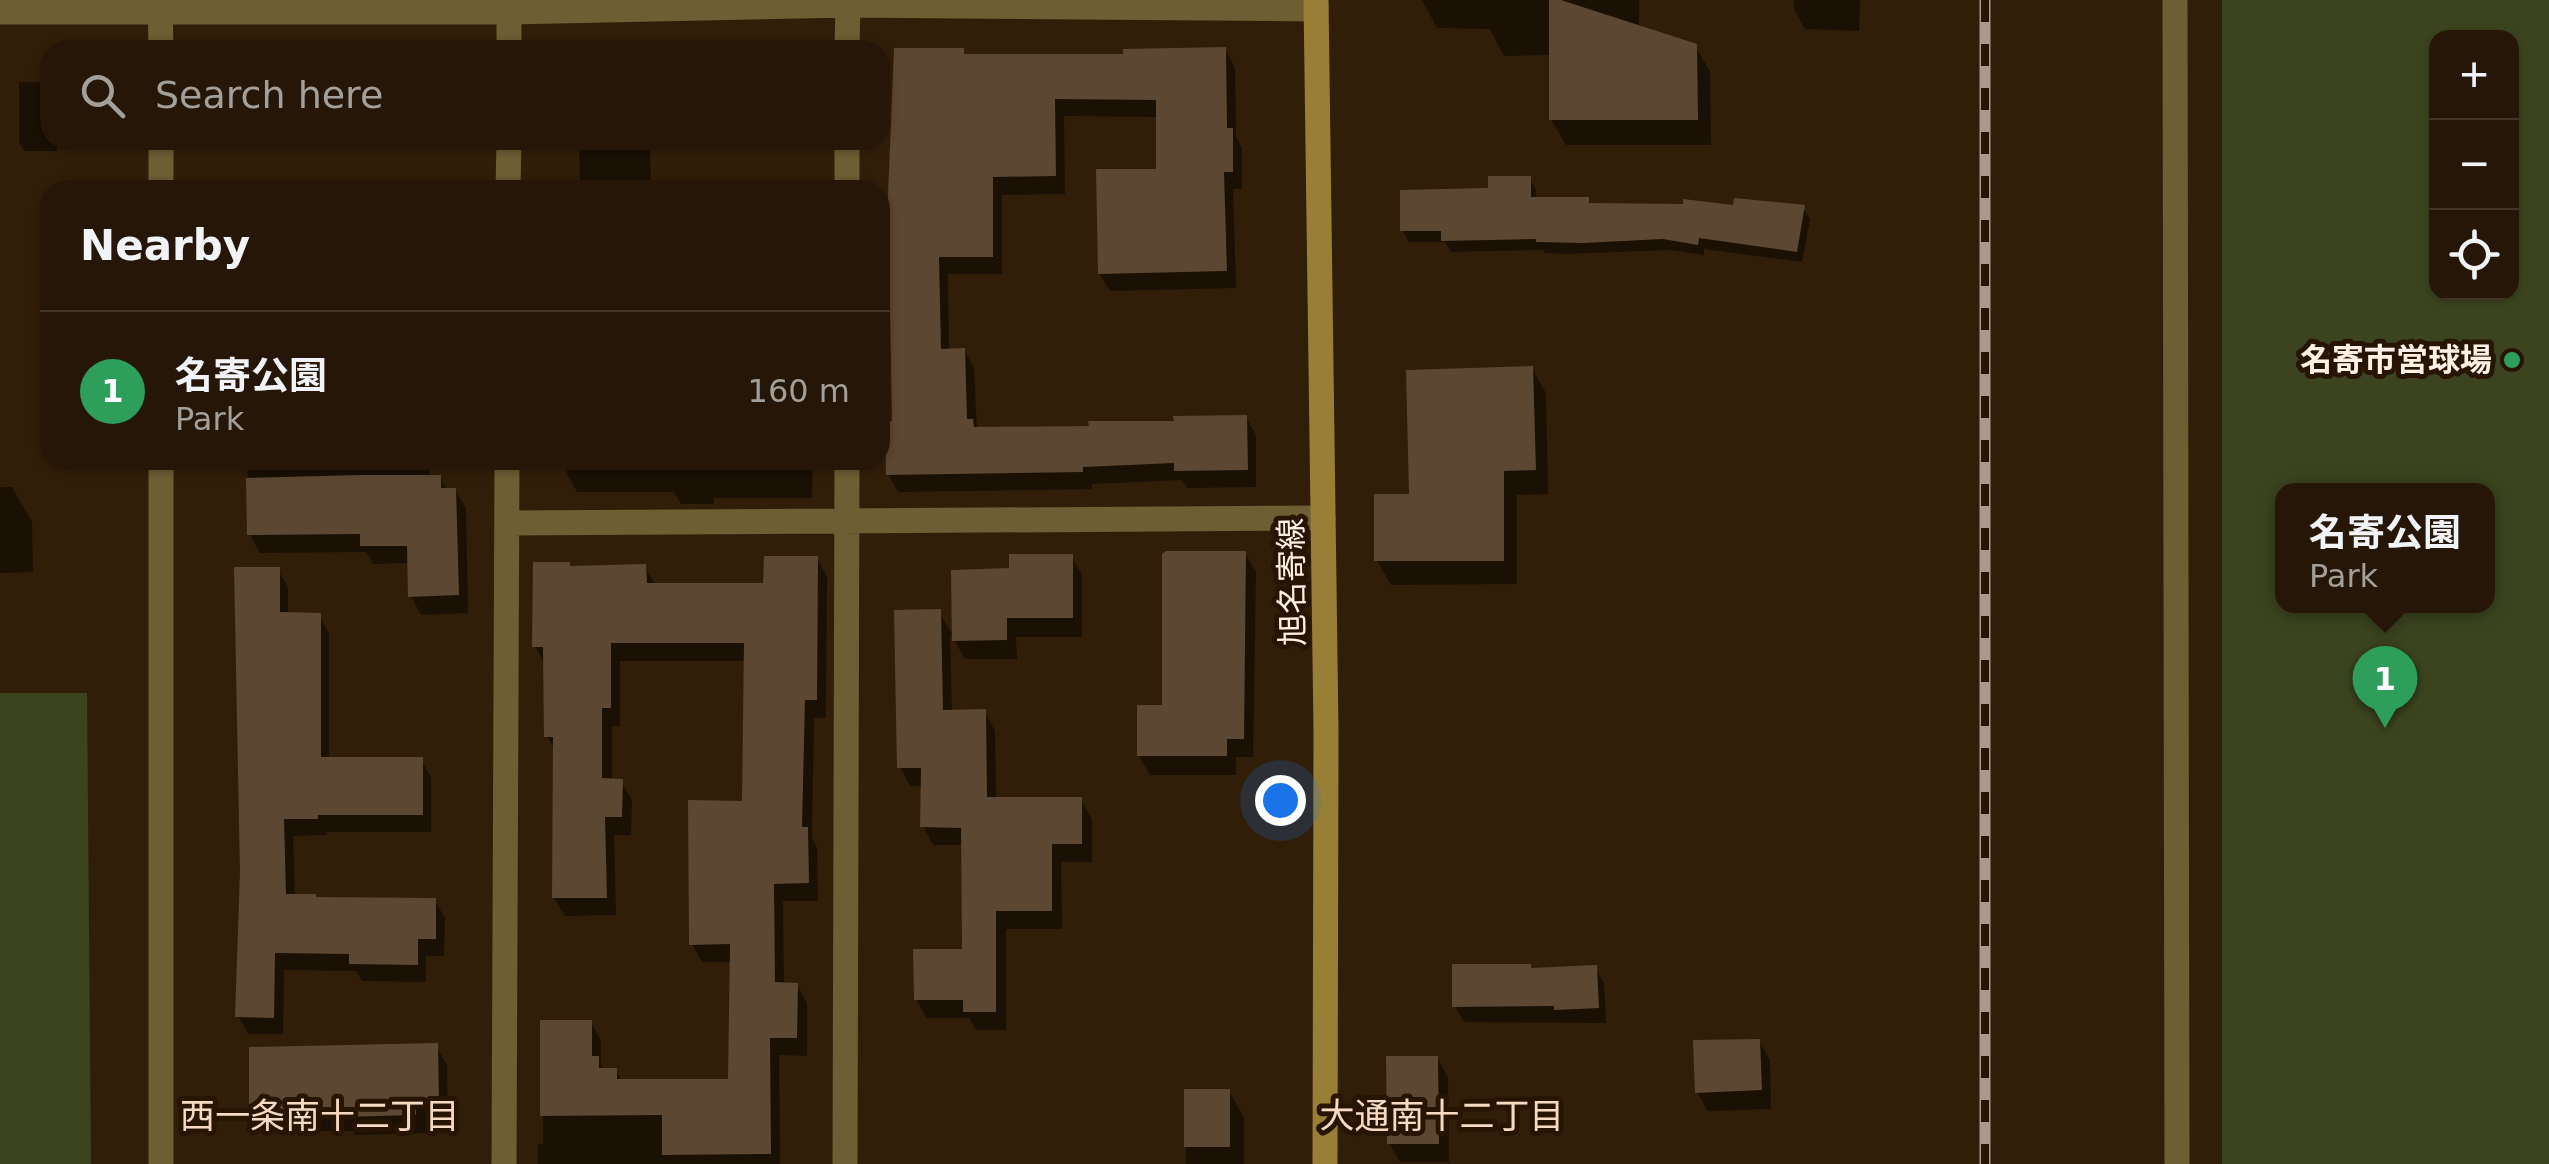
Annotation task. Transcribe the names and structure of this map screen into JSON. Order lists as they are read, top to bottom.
{
  "streets": {
    "main road": ["旭名寄線"]
  },
  "districts": ["西一条南十二丁目", "大通南十二丁目"],
  "places": ["名寄市営球場"],
  "page": {
    "map_buttons": ["+", "−"],
    "search": "Search here",
    "heading": "Nearby",
    "list": [
      {
        "mark": "1",
        "name": "名寄公園",
        "note": "Park",
        "value": "160 m"
      }
    ],
    "popup": ["名寄公園", "Park"],
    "pins": "1"
  }
}
